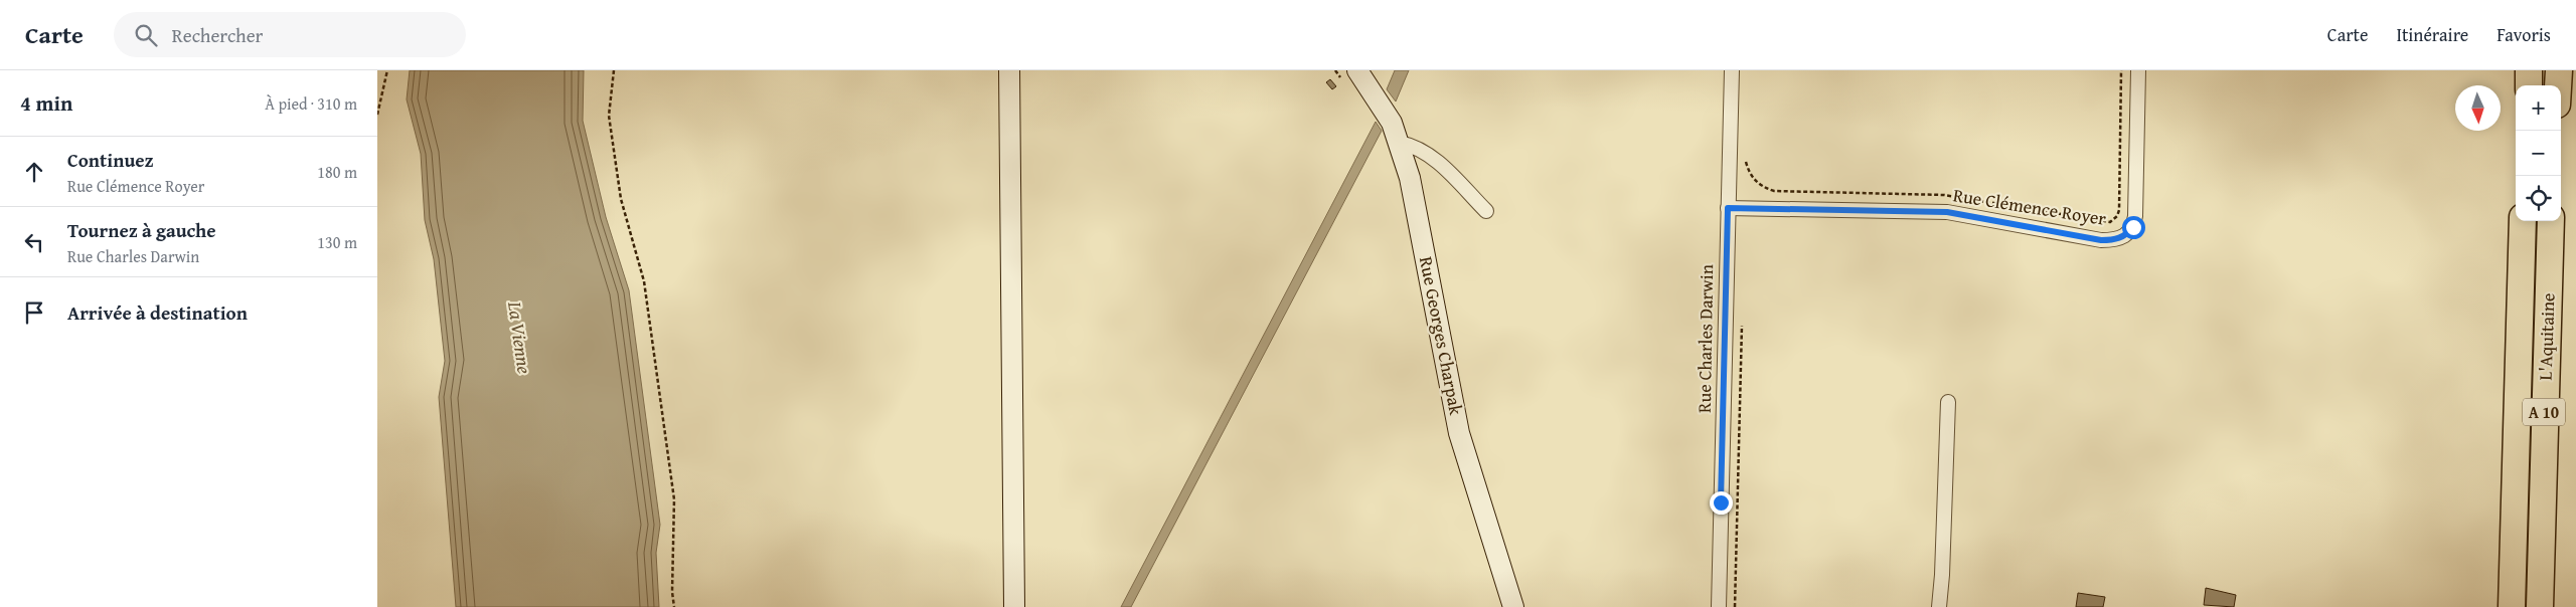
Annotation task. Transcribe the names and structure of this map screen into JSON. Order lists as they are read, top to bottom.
{
  "streets": {
    "highway": ["L'Aquitaine", "A 10"],
    "street": ["Rue Clémence Royer", "Rue Georges Charpak", "Rue Charles Darwin"]
  },
  "crossings": [
    ["Rue Clémence Royer", "Rue Charles Darwin"]
  ],
  "water": ["La Vienne"],
  "north": "bottom",
  "page": {
    "header": "Carte",
    "search": "Rechercher",
    "nav": ["Carte", "Itinéraire", "Favoris"],
    "heading": ["4 min", "À pied · 310 m"],
    "map_buttons": ["+", "−"],
    "list": [
      ["Continuez", "Rue Clémence Royer", "180 m"],
      ["Tournez à gauche", "Rue Charles Darwin", "130 m"],
      "Arrivée à destination"
    ]
  }
}
